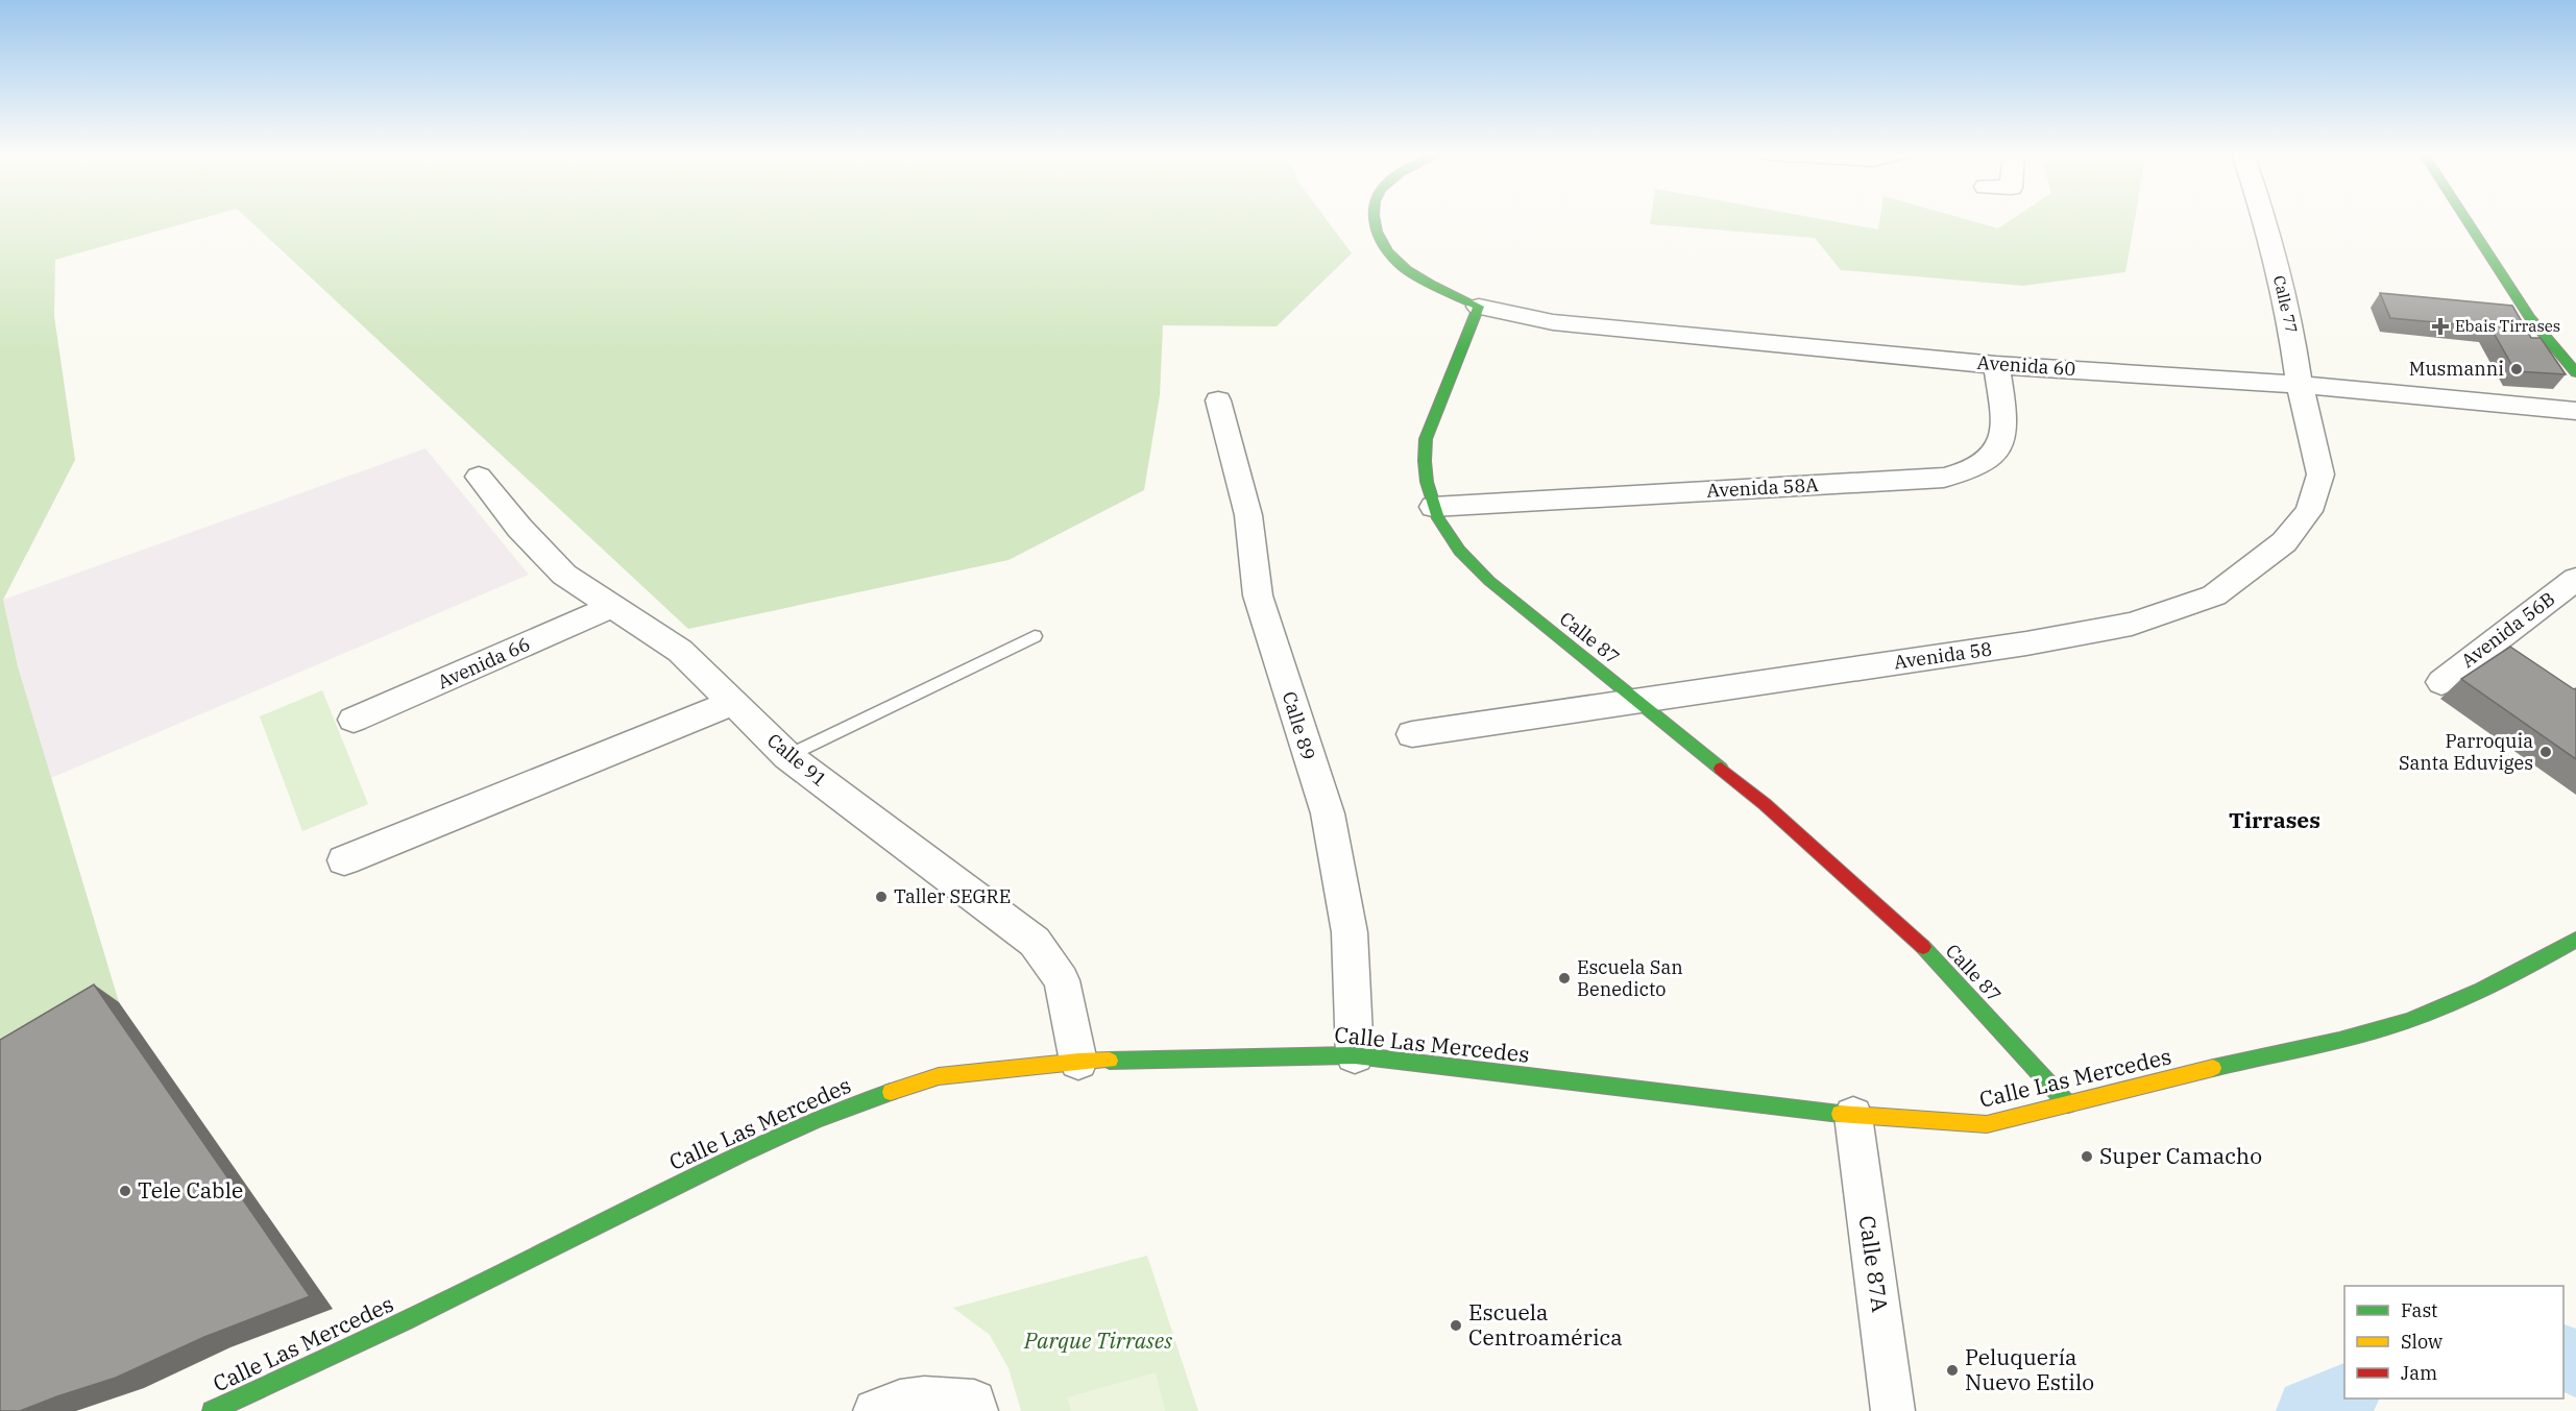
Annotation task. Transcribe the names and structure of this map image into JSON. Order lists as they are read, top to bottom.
{
  "streets": {
    "street": [
      "Calle 77",
      "Avenida 60",
      "Avenida 58A",
      "Avenida 56B",
      "Calle 87",
      "Avenida 58",
      "Avenida 66",
      "Calle 89",
      "Calle 91",
      "Calle Las Mercedes",
      "Calle 87A"
    ]
  },
  "crossings": [
    ["Calle 77", "Avenida 60"],
    ["Calle 77", "Avenida 58"],
    ["Avenida 60", "Avenida 58A"],
    ["Avenida 60", "Calle 87"],
    ["Avenida 60", "Avenida 58"],
    ["Avenida 58A", "Calle 87"],
    ["Calle 87", "Avenida 58"],
    ["Calle 87", "Calle Las Mercedes"],
    ["Avenida 66", "Calle 91"],
    ["Calle 89", "Calle Las Mercedes"],
    ["Calle 91", "Calle Las Mercedes"],
    ["Calle Las Mercedes", "Calle 87A"]
  ],
  "districts": ["Tirrases"],
  "parks": ["Parque Tirrases"],
  "places": {
    "health": ["Ebais Tirrases"],
    "other": [
      "Musmanni",
      "Parroquia Santa Eduviges",
      "Taller SEGRE",
      "Escuela San Benedicto",
      "Super Camacho",
      "Tele Cable",
      "Escuela Centroamérica",
      "Peluquería Nuevo Estilo"
    ]
  },
  "legend": ["Fast", "Slow", "Jam"]
}
